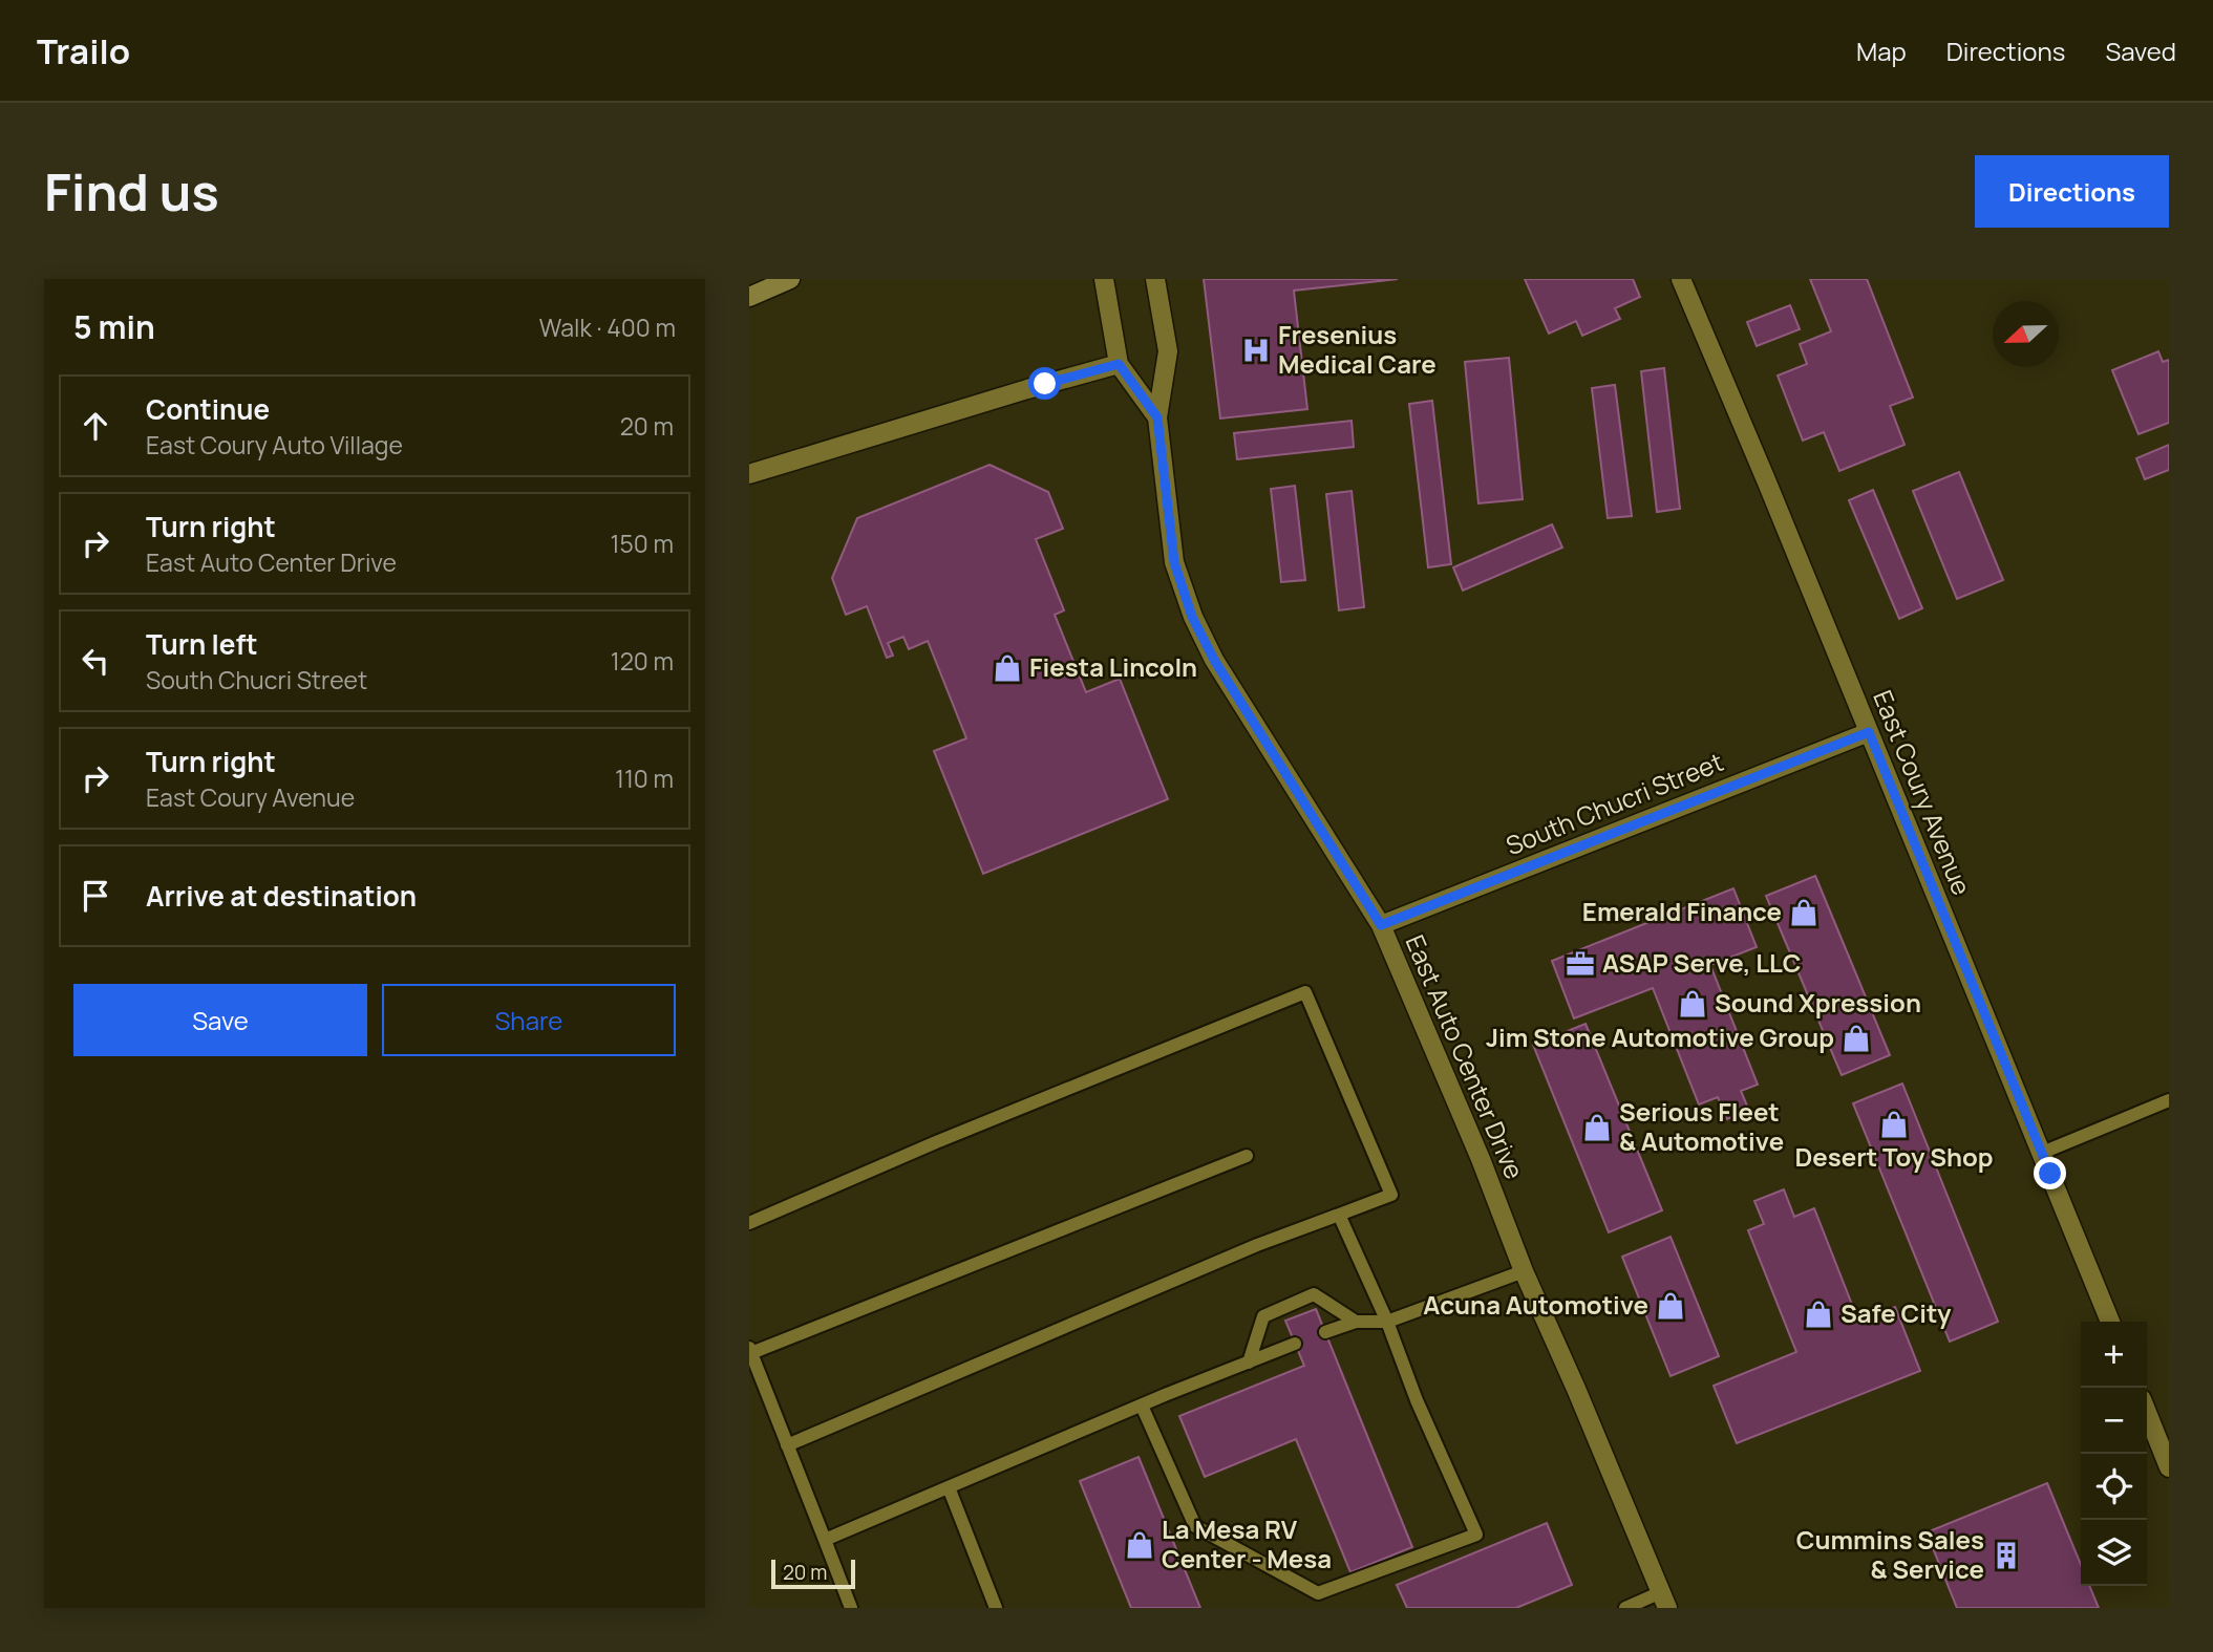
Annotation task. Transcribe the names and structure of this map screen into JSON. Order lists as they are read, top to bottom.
{
  "streets": {
    "street": ["East Coury Avenue", "South Chucri Street", "East Auto Center Drive"]
  },
  "crossings": [
    ["East Coury Avenue", "South Chucri Street"],
    ["South Chucri Street", "East Auto Center Drive"]
  ],
  "places": {
    "hospital": ["Fresenius Medical Care"],
    "shop": [
      "Fiesta Lincoln",
      "Emerald Finance",
      "Sound Xpression",
      "Jim Stone Automotive Group",
      "Desert Toy Shop",
      "Serious Fleet & Automotive",
      "Acuna Automotive",
      "Safe City",
      "La Mesa RV Center - Mesa"
    ],
    "office": ["ASAP Serve, LLC"],
    "building": ["Cummins Sales & Service"]
  },
  "scale_bar": "20 m",
  "north": "left",
  "page": {
    "header": "Trailo",
    "nav": ["Map", "Directions", "Saved"],
    "buttons": [
      "Directions",
      ["Save", "Share"]
    ],
    "title": "Find us",
    "heading": ["5 min", "Walk · 400 m"],
    "list": [
      ["Continue", "East Coury Auto Village", "20 m"],
      ["Turn right", "East Auto Center Drive", "150 m"],
      ["Turn left", "South Chucri Street", "120 m"],
      ["Turn right", "East Coury Avenue", "110 m"],
      "Arrive at destination"
    ],
    "map_buttons": ["+", "−"],
    "scale": "20 m"
  }
}
